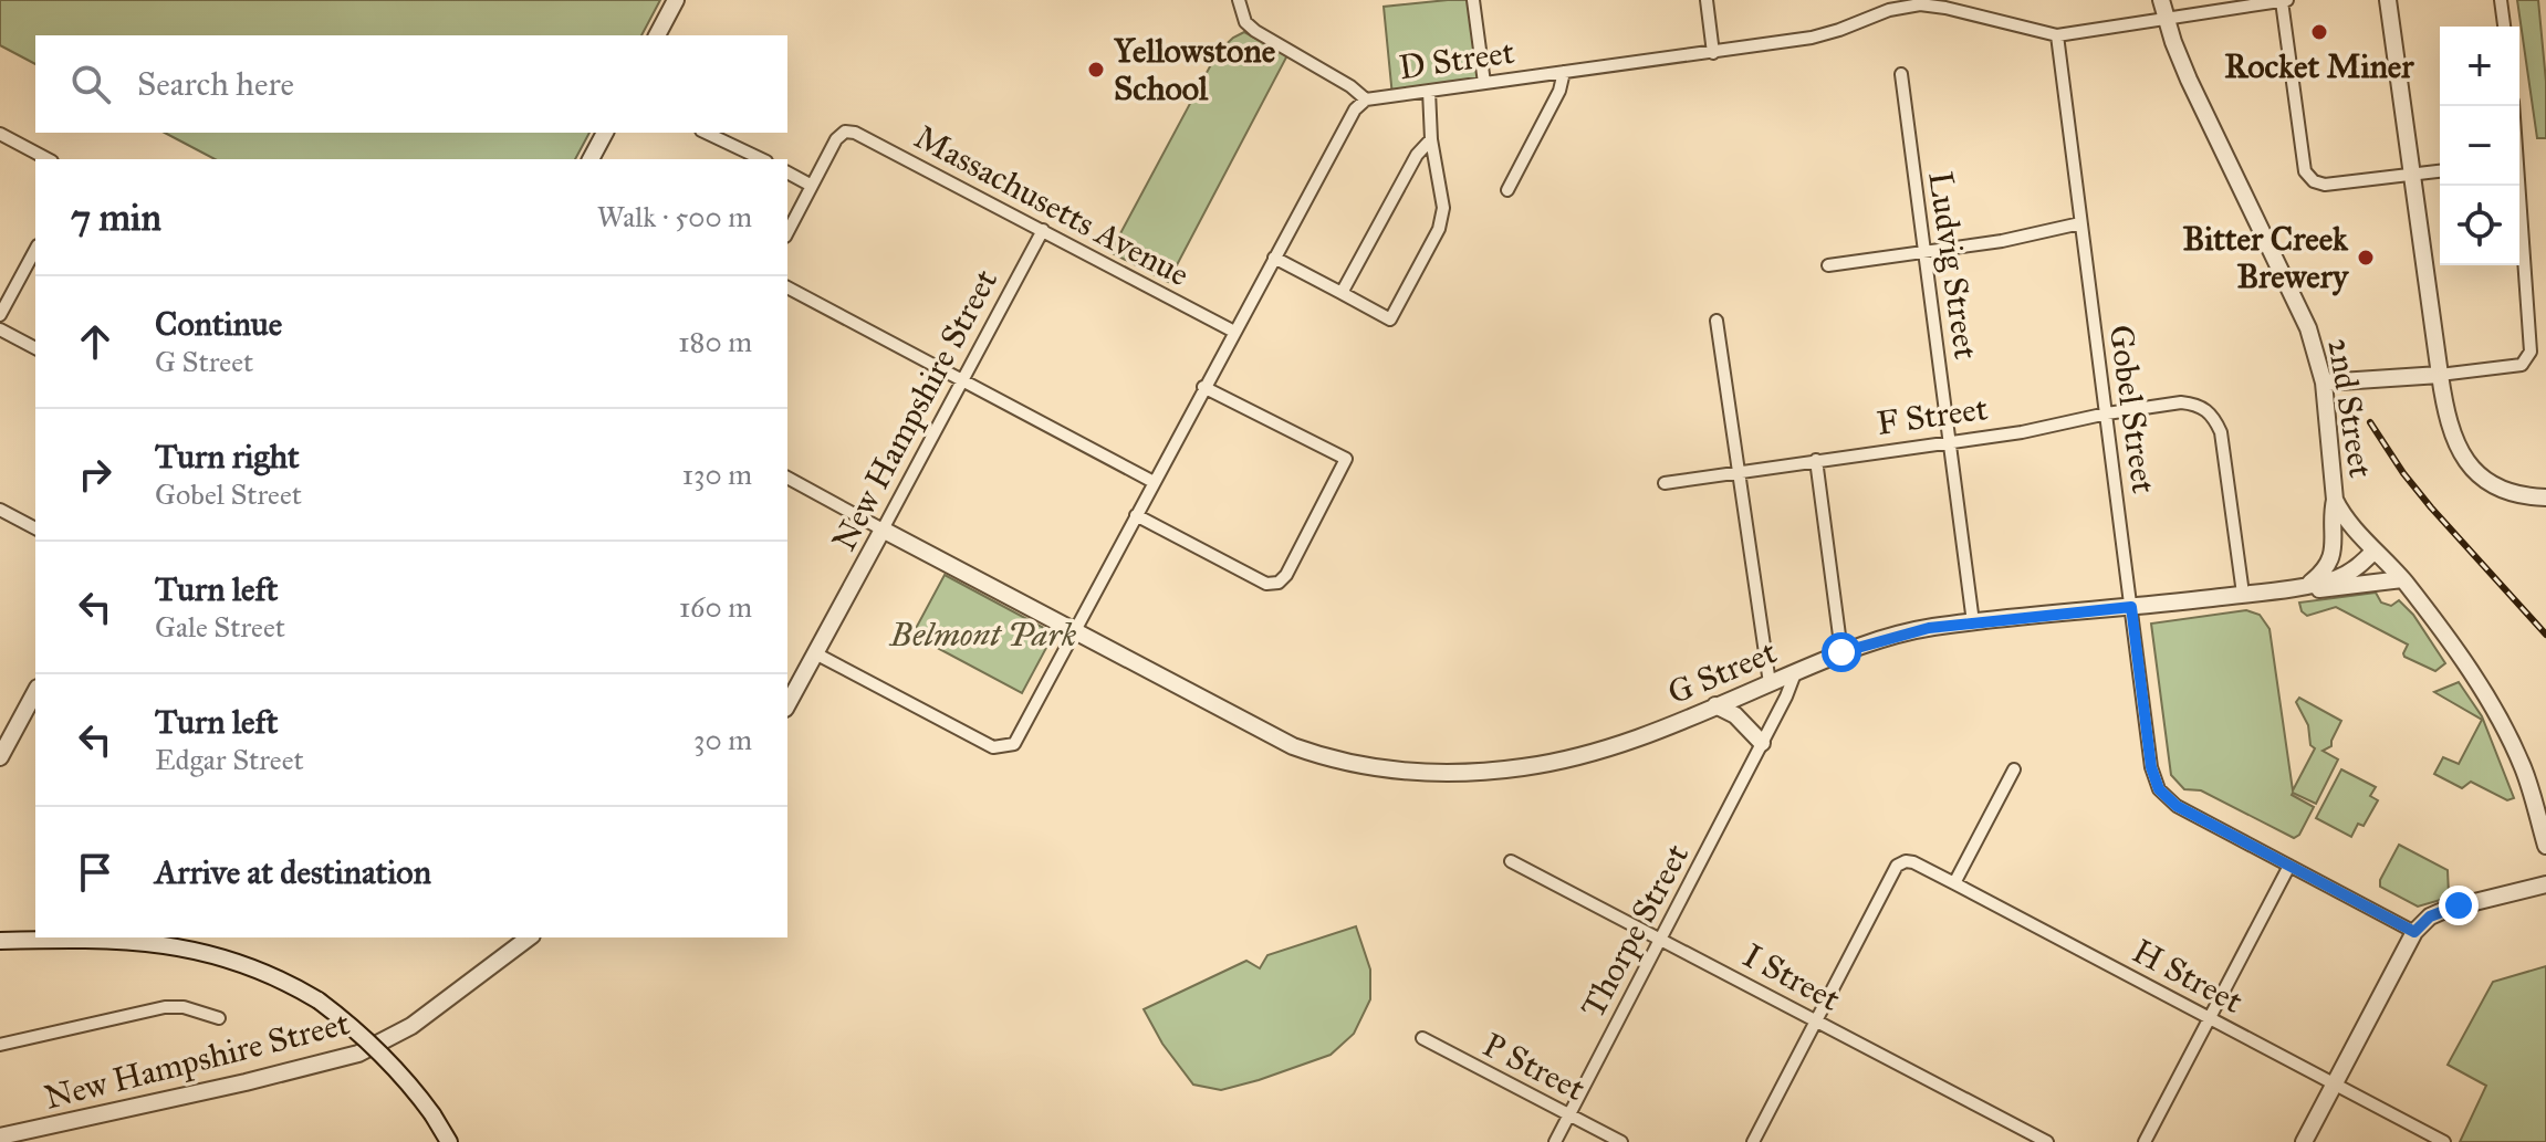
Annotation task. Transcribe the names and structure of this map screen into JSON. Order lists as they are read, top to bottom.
{
  "streets": {
    "street": [
      "D Street",
      "Massachusetts Avenue",
      "Ludvig Street",
      "2nd Street",
      "Gobel Street",
      "New Hampshire Street",
      "F Street",
      "G Street",
      "Thorpe Street",
      "H Street",
      "I Street",
      "P Street"
    ]
  },
  "crossings": [
    ["D Street", "Massachusetts Avenue"],
    ["D Street", "2nd Street"],
    ["D Street", "Gobel Street"],
    ["D Street", "New Hampshire Street"],
    ["D Street", "G Street"],
    ["Massachusetts Avenue", "New Hampshire Street"],
    ["Ludvig Street", "F Street"],
    ["Ludvig Street", "G Street"],
    ["2nd Street", "G Street"],
    ["Gobel Street", "F Street"],
    ["Gobel Street", "G Street"],
    ["New Hampshire Street", "G Street"],
    ["F Street", "G Street"],
    ["G Street", "Thorpe Street"],
    ["Thorpe Street", "I Street"],
    ["Thorpe Street", "P Street"],
    ["H Street", "I Street"]
  ],
  "parks": ["Belmont Park"],
  "places": ["Rocket Miner", "Yellowstone School", "Bitter Creek Brewery"],
  "page": {
    "map_buttons": ["+", "−"],
    "search": "Search here",
    "heading": ["7 min", "Walk · 500 m"],
    "list": [
      ["Continue", "G Street", "180 m"],
      ["Turn right", "Gobel Street", "130 m"],
      ["Turn left", "Gale Street", "160 m"],
      ["Turn left", "Edgar Street", "30 m"],
      "Arrive at destination"
    ]
  }
}
